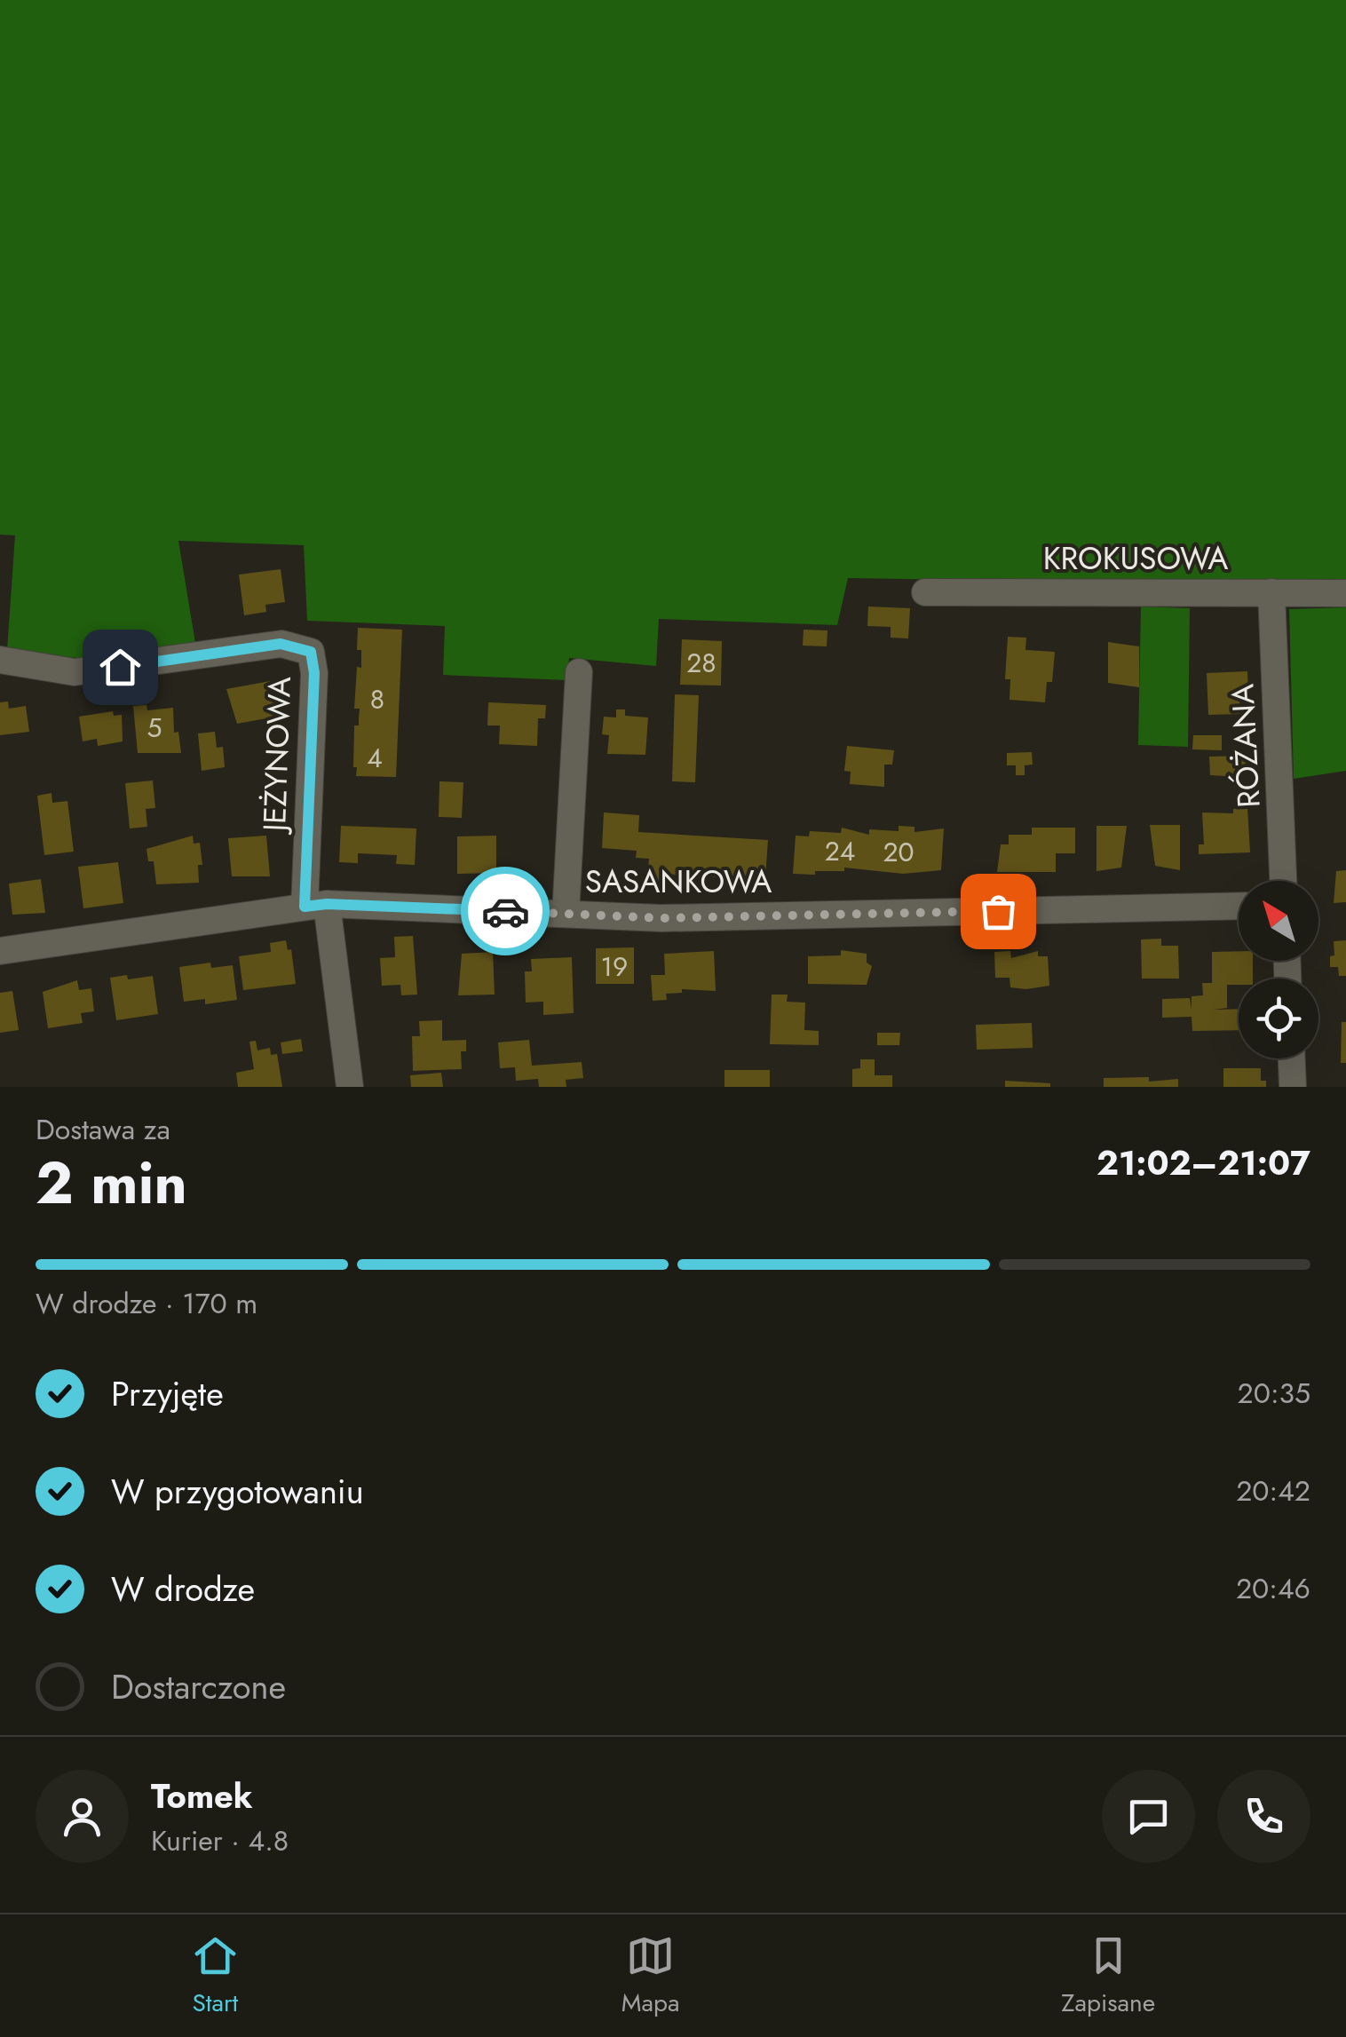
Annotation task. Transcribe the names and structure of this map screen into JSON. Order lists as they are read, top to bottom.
{
  "streets": {
    "street": [
      "KROKUSOWA",
      "RÓŻANA",
      "JEŻYNOWA",
      "SASANKOWA"
    ]
  },
  "crossings": [
    ["KROKUSOWA", "RÓŻANA"],
    ["JEŻYNOWA", "SASANKOWA"]
  ],
  "house_numbers": [
    "28",
    "8",
    "5",
    "4",
    "24",
    "20",
    "19"
  ],
  "north": "top left",
  "page": {
    "heading": ["2 min", "Dostawa za", "21:02–21:07"],
    "panel": ["Tomek", "Kurier · 4.8"],
    "bar": "W drodze · 170 m",
    "list": [
      ["Przyjęte", "20:35"],
      ["W przygotowaniu", "20:42"],
      ["W drodze", "20:46"],
      "Dostarczone"
    ],
    "tabs": ["Start", "Mapa", "Zapisane"]
  }
}
